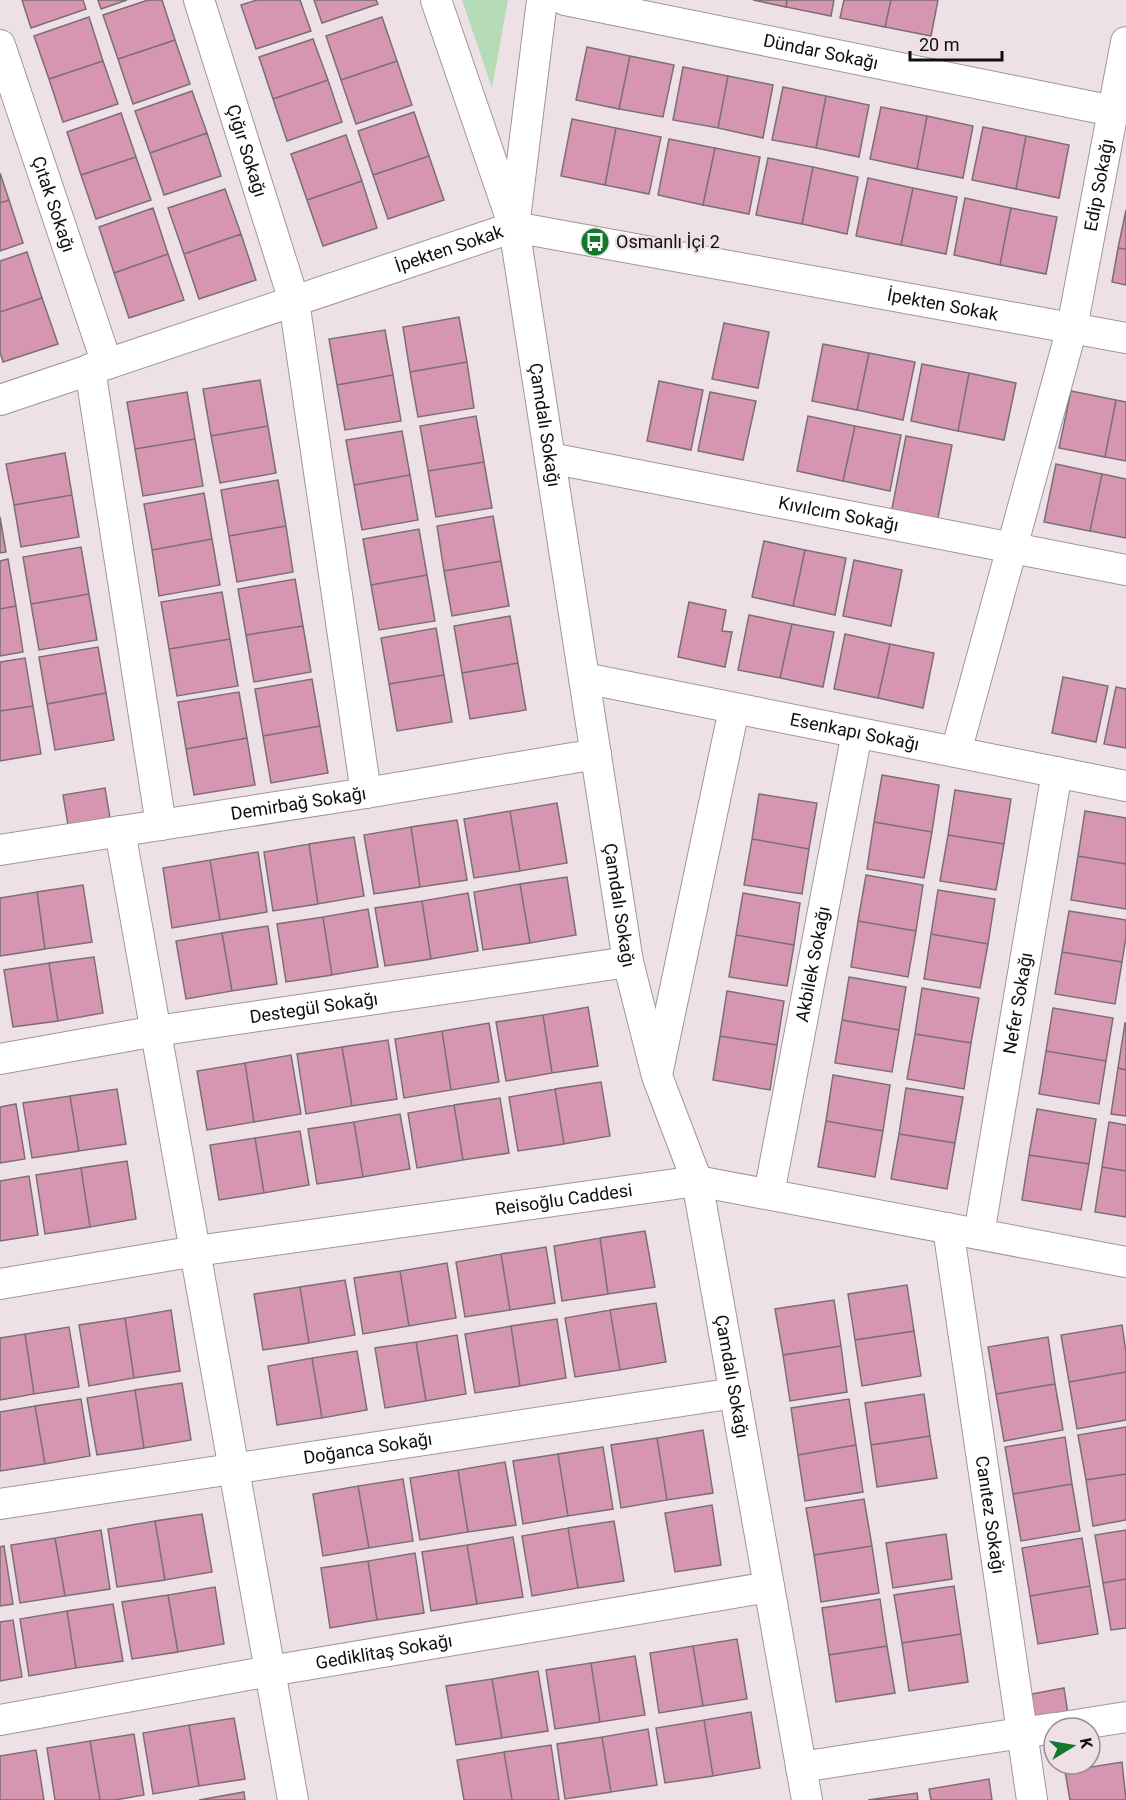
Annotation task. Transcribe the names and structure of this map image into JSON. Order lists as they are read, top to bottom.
{
  "streets": {
    "street": [
      "Dündar Sokağı",
      "Çığır Sokağı",
      "Edip Sokağı",
      "Çıtak Sokağı",
      "İpekten Sokak",
      "Çamdalı Sokağı",
      "Kıvılcım Sokağı",
      "Esenkapı Sokağı",
      "Demirbağ Sokağı",
      "Akbilek Sokağı",
      "Nefer Sokağı",
      "Destegül Sokağı",
      "Reisoğlu Caddesi",
      "Doğanca Sokağı",
      "Canıtez Sokağı",
      "Gediklitaş Sokağı"
    ]
  },
  "crossings": [
    ["Dündar Sokağı", "Edip Sokağı"],
    ["Çığır Sokağı", "İpekten Sokak"],
    ["Çığır Sokağı", "Demirbağ Sokağı"],
    ["Edip Sokağı", "İpekten Sokak"],
    ["Edip Sokağı", "Kıvılcım Sokağı"],
    ["Edip Sokağı", "Esenkapı Sokağı"],
    ["Çıtak Sokağı", "İpekten Sokak"],
    ["Çıtak Sokağı", "Demirbağ Sokağı"],
    ["İpekten Sokak", "Çamdalı Sokağı"],
    ["Çamdalı Sokağı", "Kıvılcım Sokağı"],
    ["Çamdalı Sokağı", "Esenkapı Sokağı"],
    ["Çamdalı Sokağı", "Demirbağ Sokağı"],
    ["Çamdalı Sokağı", "Destegül Sokağı"],
    ["Çamdalı Sokağı", "Reisoğlu Caddesi"],
    ["Çamdalı Sokağı", "Doğanca Sokağı"],
    ["Çamdalı Sokağı", "Gediklitaş Sokağı"],
    ["Esenkapı Sokağı", "Akbilek Sokağı"],
    ["Esenkapı Sokağı", "Nefer Sokağı"],
    ["Akbilek Sokağı", "Reisoğlu Caddesi"],
    ["Nefer Sokağı", "Reisoğlu Caddesi"],
    ["Reisoğlu Caddesi", "Canıtez Sokağı"]
  ],
  "places": {
    "bus stop": ["Osmanlı İçi 2"]
  },
  "scale_bar": "20 m",
  "north": "right"
}
